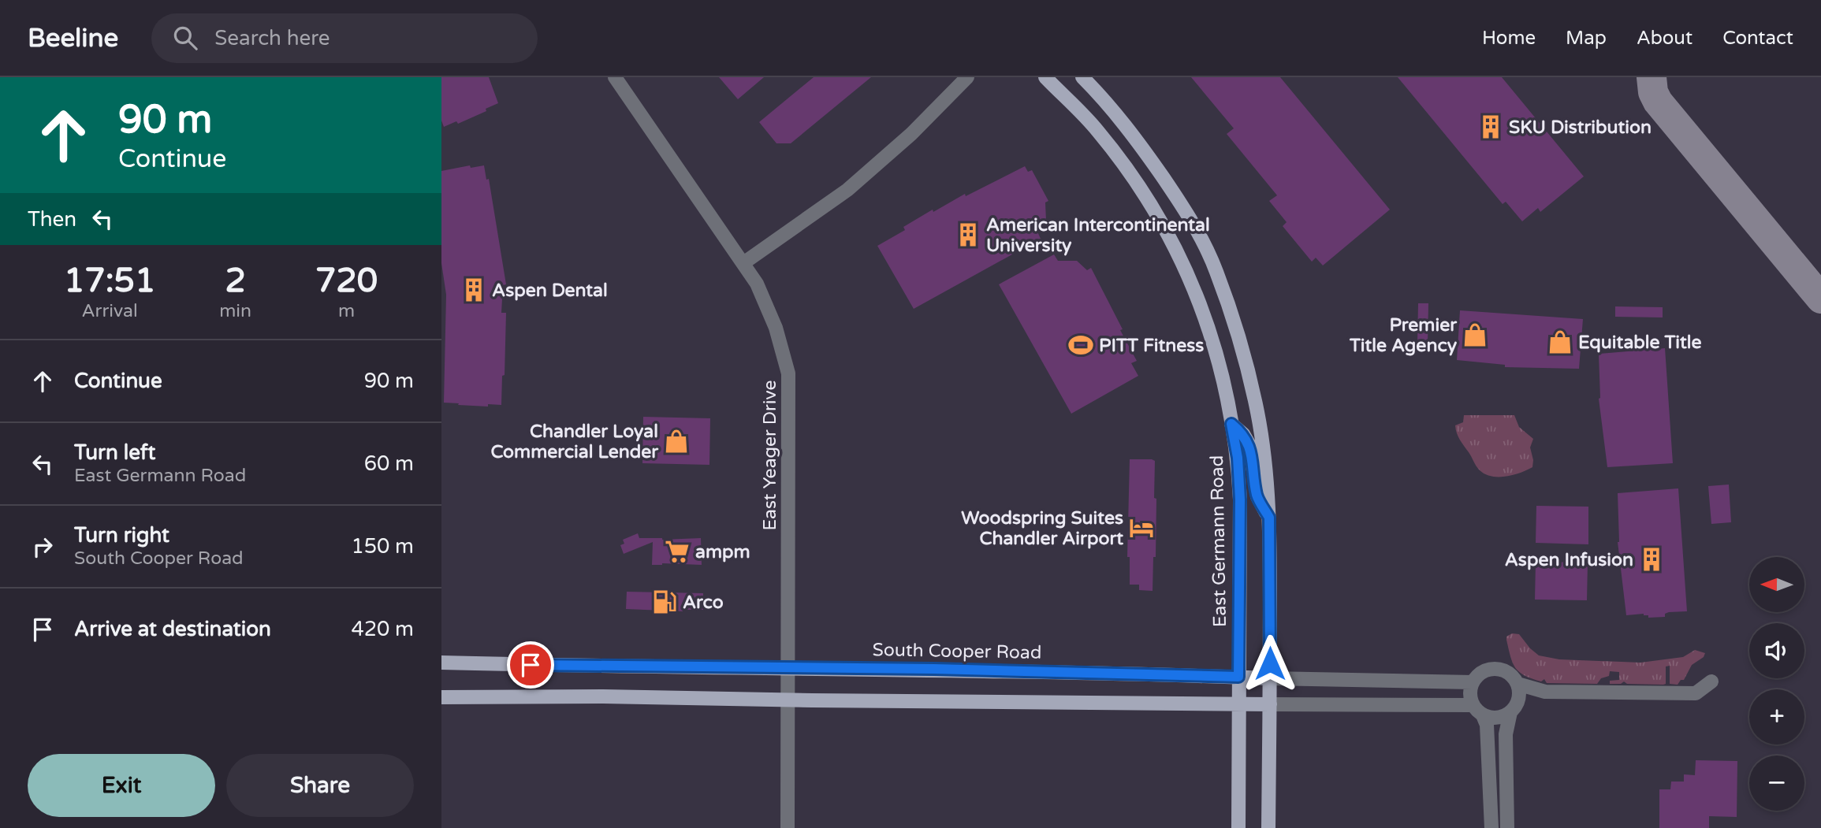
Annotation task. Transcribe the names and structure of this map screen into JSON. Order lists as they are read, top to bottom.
{
  "streets": {
    "main road": ["East Germann Road", "South Cooper Road"],
    "street": ["East Yeager Drive"]
  },
  "crossings": [
    ["East Yeager Drive", "South Cooper Road"],
    ["East Germann Road", "South Cooper Road"]
  ],
  "places": {
    "building": [
      "SKU Distribution",
      "American Intercontinental University",
      "Aspen Dental",
      "Aspen Infusion"
    ],
    "shop": ["Premier Title Agency", "Equitable Title", "Chandler Loyal Commercial Lender"],
    "sports": ["PITT Fitness"],
    "hotel": ["Woodspring Suites Chandler Airport"],
    "supermarket": ["ampm"],
    "fuel station": ["Arco"]
  },
  "north": "left",
  "page": {
    "header": "Beeline",
    "search": "Search here",
    "nav": [
      "Home",
      "Map",
      "About",
      "Contact"
    ],
    "turn": ["90 m", "Continue"],
    "then": "Then",
    "eta": [
      "17:51",
      "Arrival",
      "2",
      "min",
      "720",
      "m"
    ],
    "list": [
      {
        "name": "Continue",
        "value": "90 m"
      },
      {
        "name": "Turn left",
        "note": "East Germann Road",
        "value": "60 m"
      },
      {
        "name": "Turn right",
        "note": "South Cooper Road",
        "value": "150 m"
      },
      {
        "name": "Arrive at destination",
        "value": "420 m"
      }
    ],
    "map_buttons": ["+", "−"],
    "buttons": ["Exit", "Share"]
  }
}
